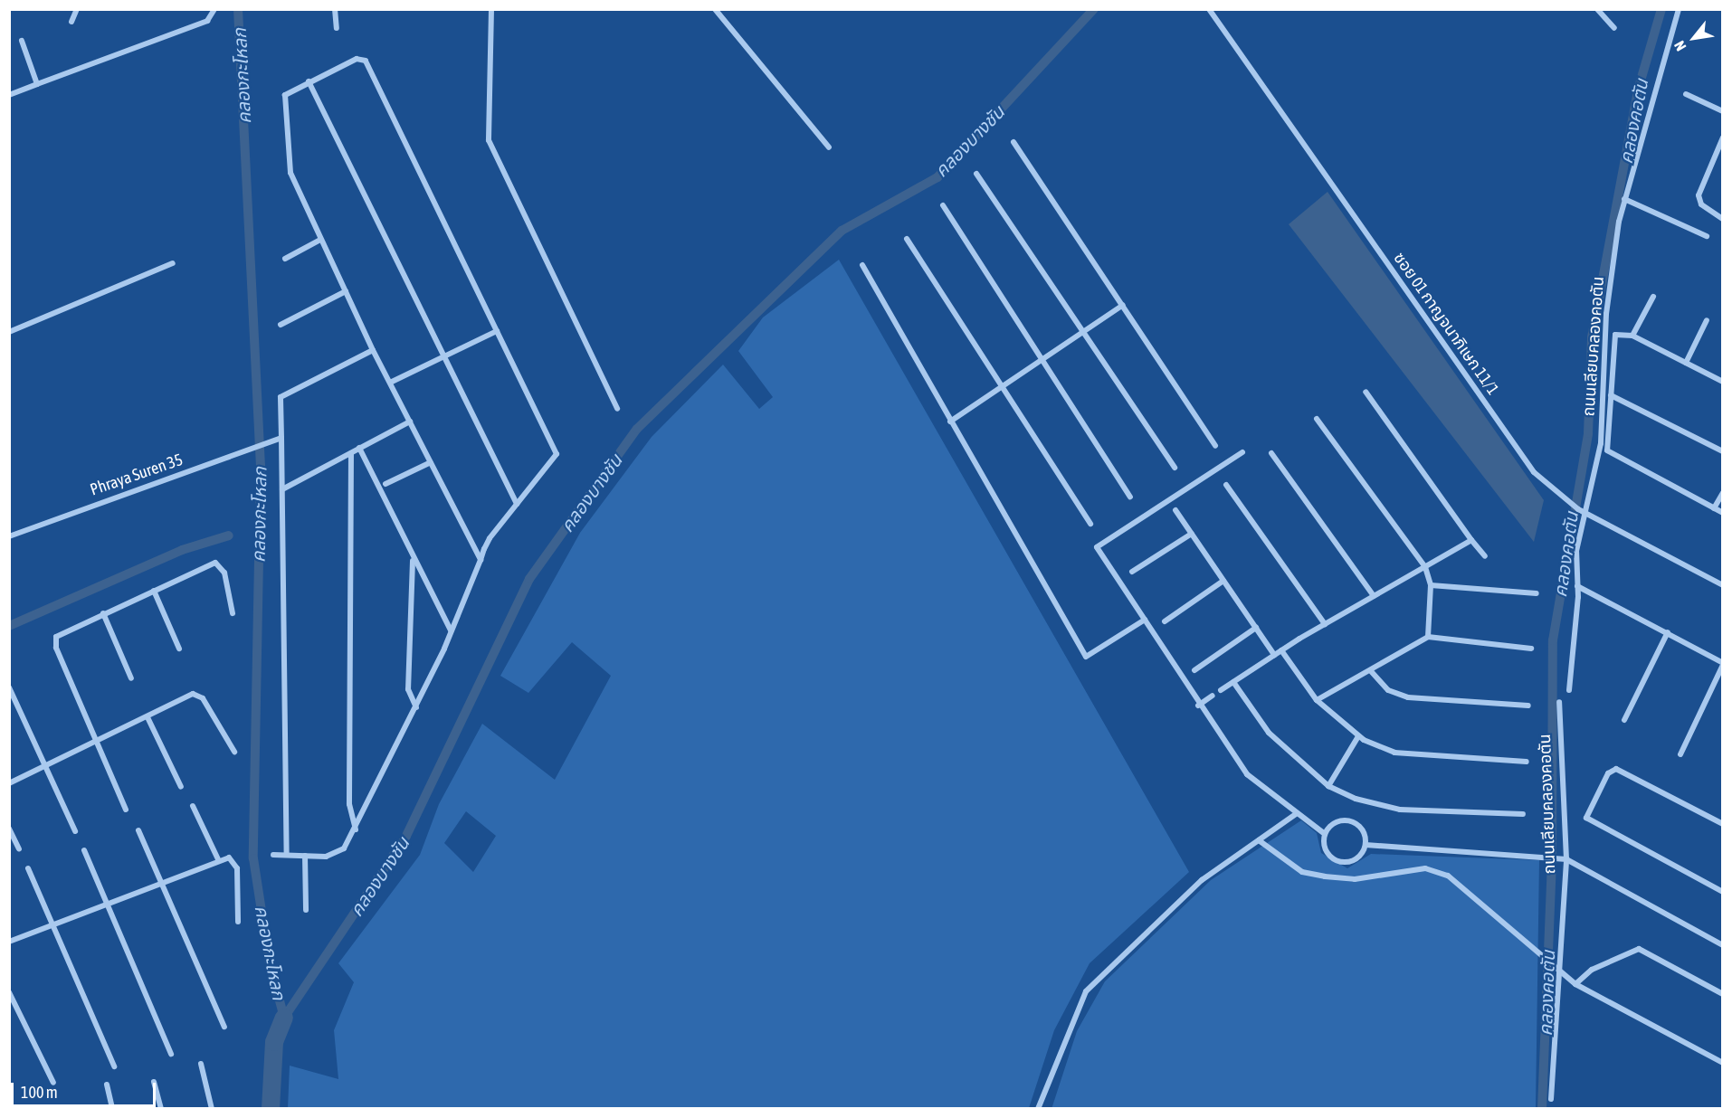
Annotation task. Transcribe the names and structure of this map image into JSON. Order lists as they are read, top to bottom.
{
  "streets": {
    "street": ["ซอย 01 กาญจนาภิเษก 11/1", "ถนนเลียบคลองคอตัน", "Phraya Suren 35"]
  },
  "crossings": [
    ["ซอย 01 กาญจนาภิเษก 11/1", "ถนนเลียบคลองคอตัน"]
  ],
  "water": ["คลองกะโหลก", "คลองคอตัน", "คลองบางชัน"],
  "scale_bar": "100 m",
  "north": "bottom left"
}
